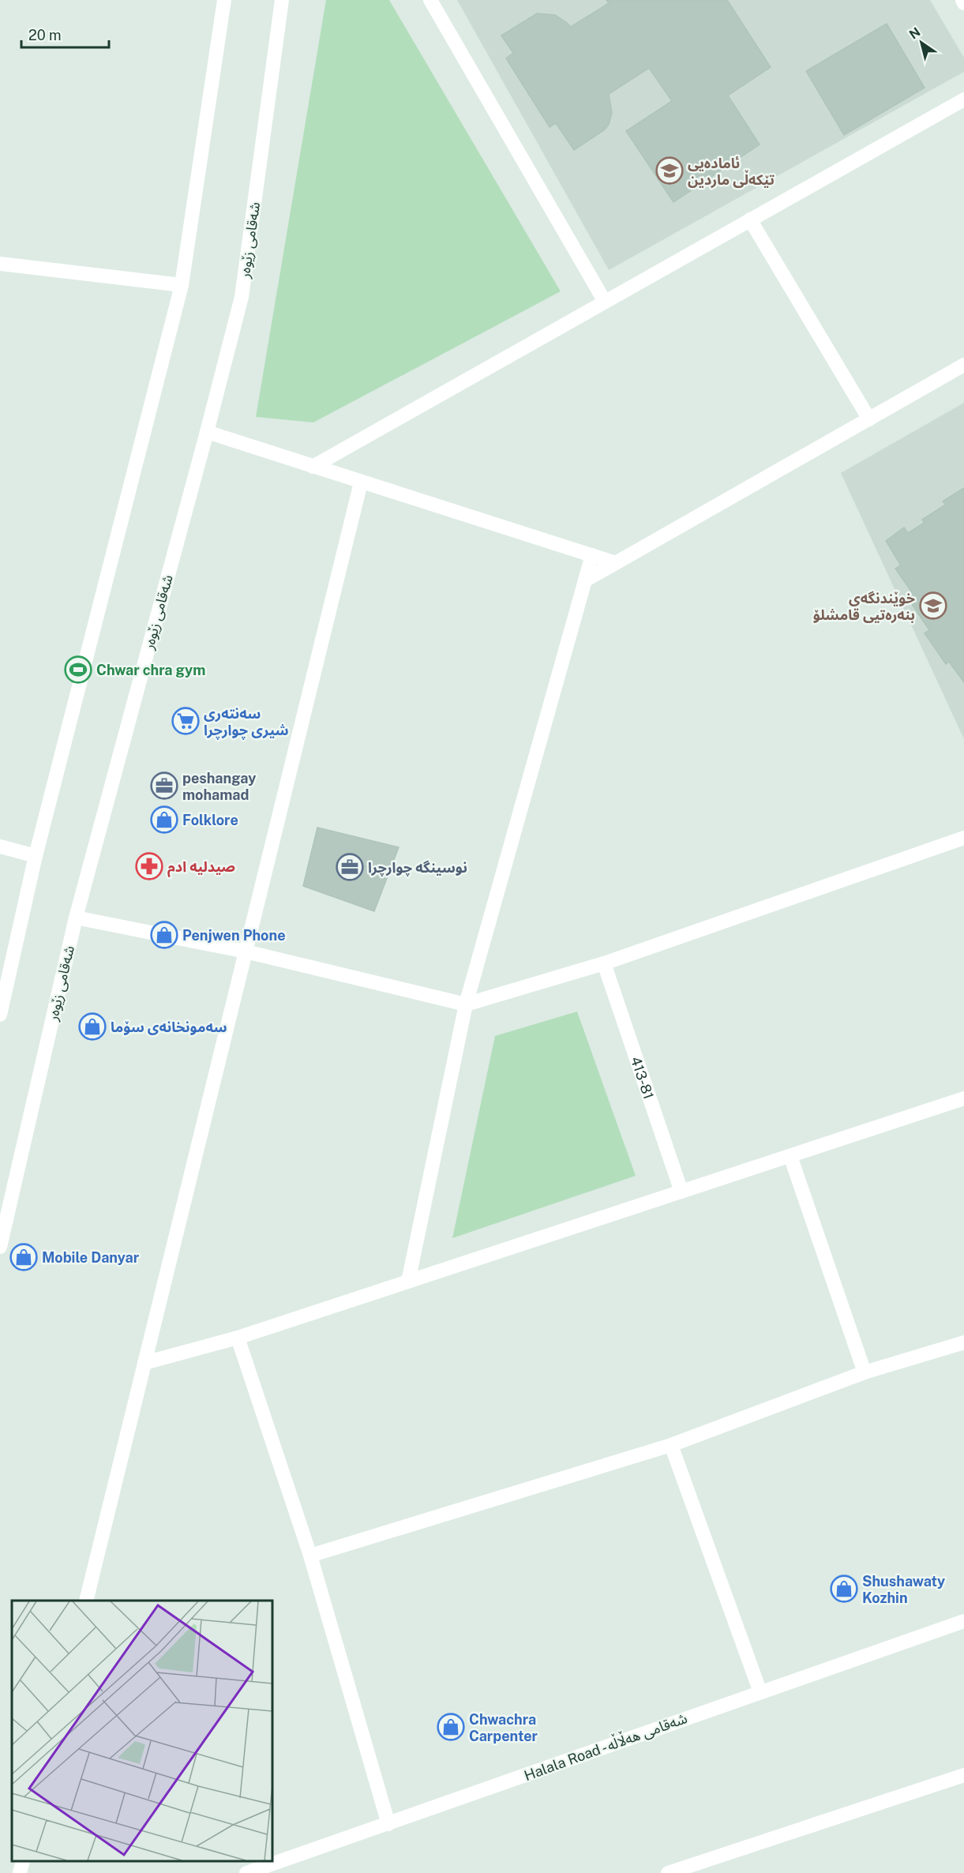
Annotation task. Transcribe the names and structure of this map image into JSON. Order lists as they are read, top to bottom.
{
  "streets": {
    "street": ["شەقامی زێوەر", "413-81", "Halala Road - شەقامی هەڵاڵە"]
  },
  "places": {
    "school or university": ["ئامادەیی تێکەڵی ماردین", "خوێندنگەی بنەرەتیی قامشلۆ"],
    "sports": ["Chwar chra gym"],
    "supermarket": ["سەنتەری شیری چوارچرا"],
    "office": ["peshangay mohamad", "نوسینگە چوارچرا"],
    "shop": [
      "Folklore",
      "Penjwen Phone",
      "سەمونخانەی سۆما",
      "Mobile Danyar",
      "Shushawaty Kozhin",
      "Chwachra Carpenter"
    ],
    "pharmacy": ["صیدلیە ادم"]
  },
  "scale_bar": "20 m",
  "north": "top left"
}
